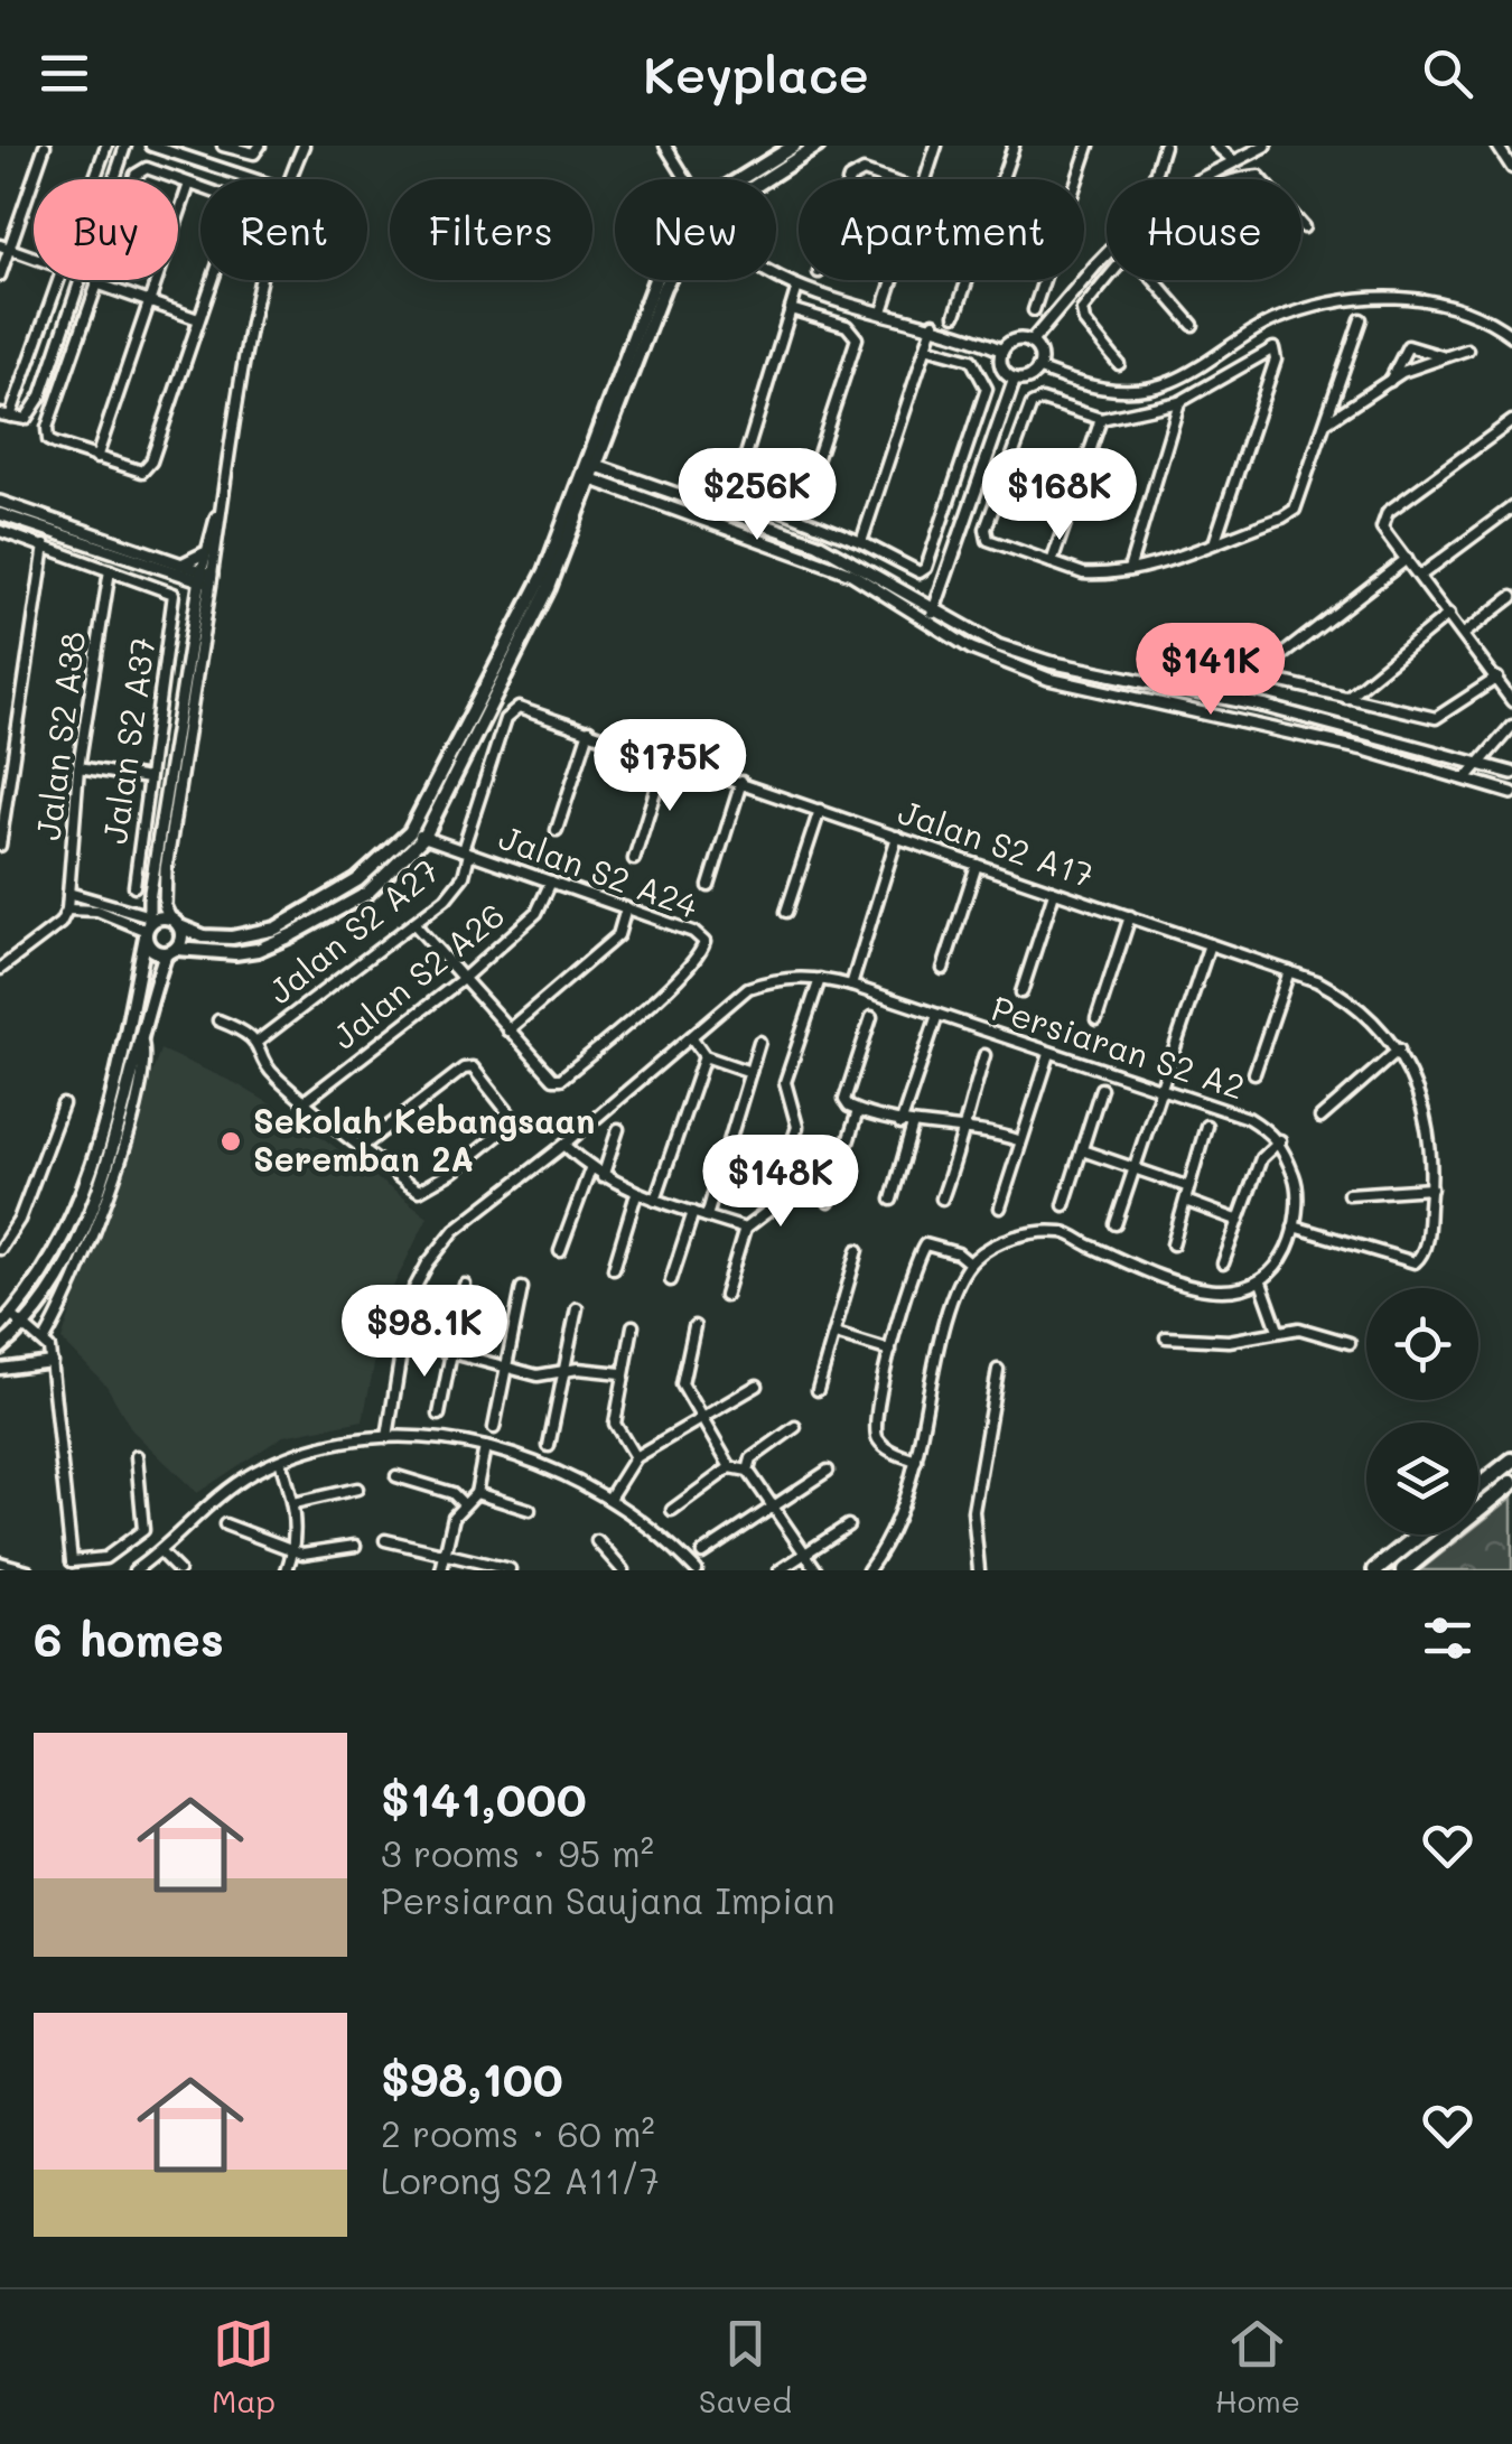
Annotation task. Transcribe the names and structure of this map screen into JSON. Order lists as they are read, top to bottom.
{
  "streets": {
    "street": [
      "Jalan S2 A38",
      "Jalan S2 A37",
      "Jalan S2 A17",
      "Jalan S2 A24",
      "Jalan S2 A27",
      "Jalan S2 A26",
      "Persiaran S2 A2"
    ]
  },
  "crossings": [
    ["Jalan S2 A38", "Jalan S2 A37"],
    ["Jalan S2 A17", "Jalan S2 A24"],
    ["Jalan S2 A17", "Jalan S2 A27"],
    ["Jalan S2 A24", "Jalan S2 A27"],
    ["Jalan S2 A24", "Jalan S2 A26"]
  ],
  "places": ["Sekolah Kebangsaan Seremban 2A"],
  "page": {
    "header": "Keyplace",
    "chip": [
      "Buy",
      "Rent",
      "Filters",
      "New",
      "Apartment",
      "House"
    ],
    "price": [
      "$256K",
      "$168K",
      "$141K",
      "$175K",
      "$148K",
      "$98.1K"
    ],
    "heading": "6 homes",
    "list": [
      {
        "name": "$141,000",
        "note": "3 rooms · 95 m² · Persiaran Saujana Impian"
      },
      {
        "name": "$98,100",
        "note": "2 rooms · 60 m² · Lorong S2 A11/7"
      }
    ],
    "tabs": ["Map", "Saved", "Home"]
  }
}
